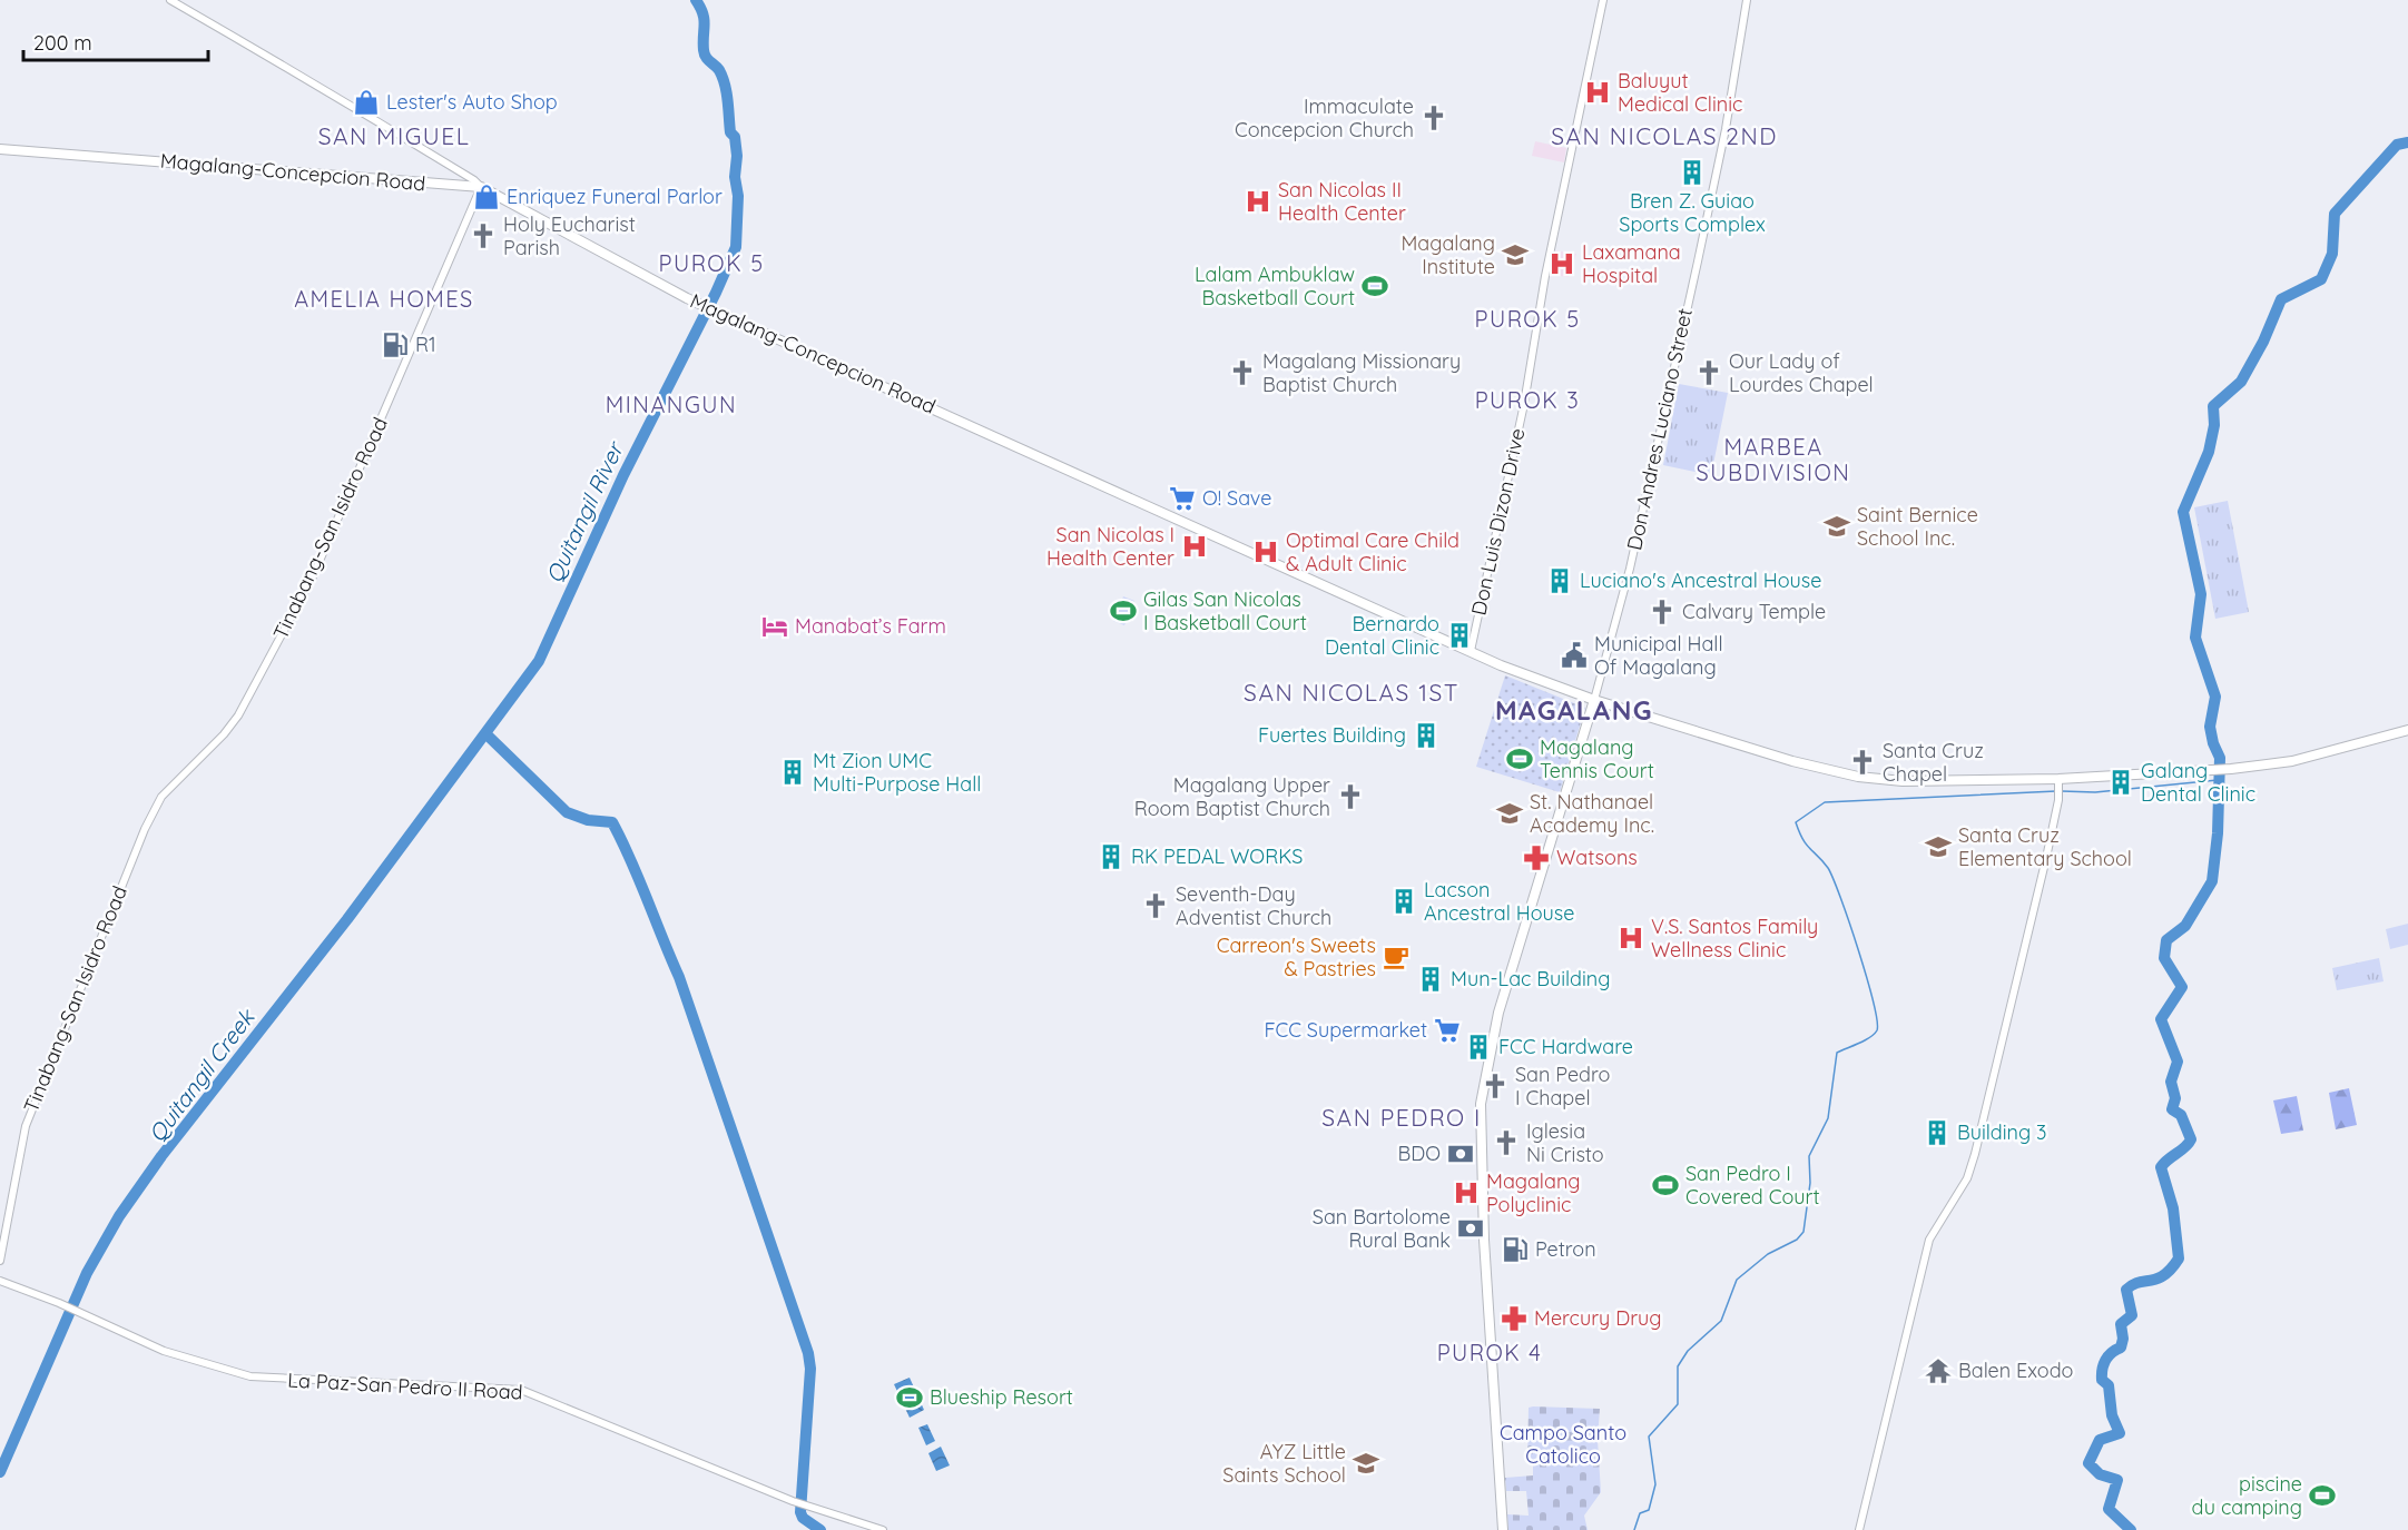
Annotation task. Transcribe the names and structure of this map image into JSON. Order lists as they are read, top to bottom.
{
  "streets": {
    "main road": ["Magalang-Concepcion Road"],
    "street": [
      "Don Andres Luciano Street",
      "Don Luis Dizon Drive",
      "Tinabang-San Isidro Road",
      "La Paz-San Pedro II Road"
    ]
  },
  "crossings": [
    ["Magalang-Concepcion Road", "Don Andres Luciano Street"],
    ["Magalang-Concepcion Road", "Don Luis Dizon Drive"],
    ["Magalang-Concepcion Road", "Tinabang-San Isidro Road"]
  ],
  "districts": [
    "SAN MIGUEL",
    "SAN NICOLAS 2ND",
    "PUROK 5",
    "AMELIA HOMES",
    "PUROK 5",
    "PUROK 3",
    "MINANGUN",
    "MARBEA SUBDIVISION",
    "SAN NICOLAS 1ST",
    "MAGALANG",
    "SAN PEDRO I",
    "PUROK 4"
  ],
  "water": ["Quitangil River", "Quitangil Creek"],
  "parks": ["Campo Santo Catolico"],
  "places": {
    "hospital": [
      "Baluyut Medical Clinic",
      "San Nicolas II Health Center",
      "Laxamana Hospital",
      "San Nicolas I Health Center",
      "Optimal Care Child & Adult Clinic",
      "V.S. Santos Family Wellness Clinic",
      "Magalang Polyclinic"
    ],
    "shop": ["Lester's Auto Shop", "Enriquez Funeral Parlor"],
    "church": [
      "Immaculate Concepcion Church",
      "Holy Eucharist Parish",
      "Magalang Missionary Baptist Church",
      "Our Lady of Lourdes Chapel",
      "Calvary Temple",
      "Santa Cruz Chapel",
      "Magalang Upper Room Baptist Church",
      "Seventh-Day Adventist Church",
      "San Pedro I Chapel",
      "Iglesia Ni Cristo"
    ],
    "building": [
      "Bren Z. Guiao Sports Complex",
      "Luciano's Ancestral House",
      "Bernardo Dental Clinic",
      "Fuertes Building",
      "Mt Zion UMC Multi-Purpose Hall",
      "Galang Dental Clinic",
      "RK PEDAL WORKS",
      "Lacson Ancestral House",
      "Mun-Lac Building",
      "FCC Hardware",
      "Building 3"
    ],
    "school or university": [
      "Magalang Institute",
      "Saint Bernice School Inc.",
      "St. Nathanael Academy Inc.",
      "Santa Cruz Elementary School",
      "AYZ Little Saints School"
    ],
    "sports": [
      "Lalam Ambuklaw Basketball Court",
      "Gilas San Nicolas I Basketball Court",
      "Magalang Tennis Court",
      "San Pedro I Covered Court",
      "Blueship Resort",
      "piscine du camping"
    ],
    "fuel station": ["R1", "Petron"],
    "supermarket": ["O! Save", "FCC Supermarket"],
    "hotel": ["Manabat’s Farm"],
    "public building": ["Municipal Hall Of Magalang"],
    "pharmacy": ["Watsons", "Mercury Drug"],
    "cafe": ["Carreon's Sweets & Pastries"],
    "bank": ["BDO", "San Bartolome Rural Bank"],
    "temple": ["Balen Exodo"]
  },
  "scale_bar": "200 m"
}
